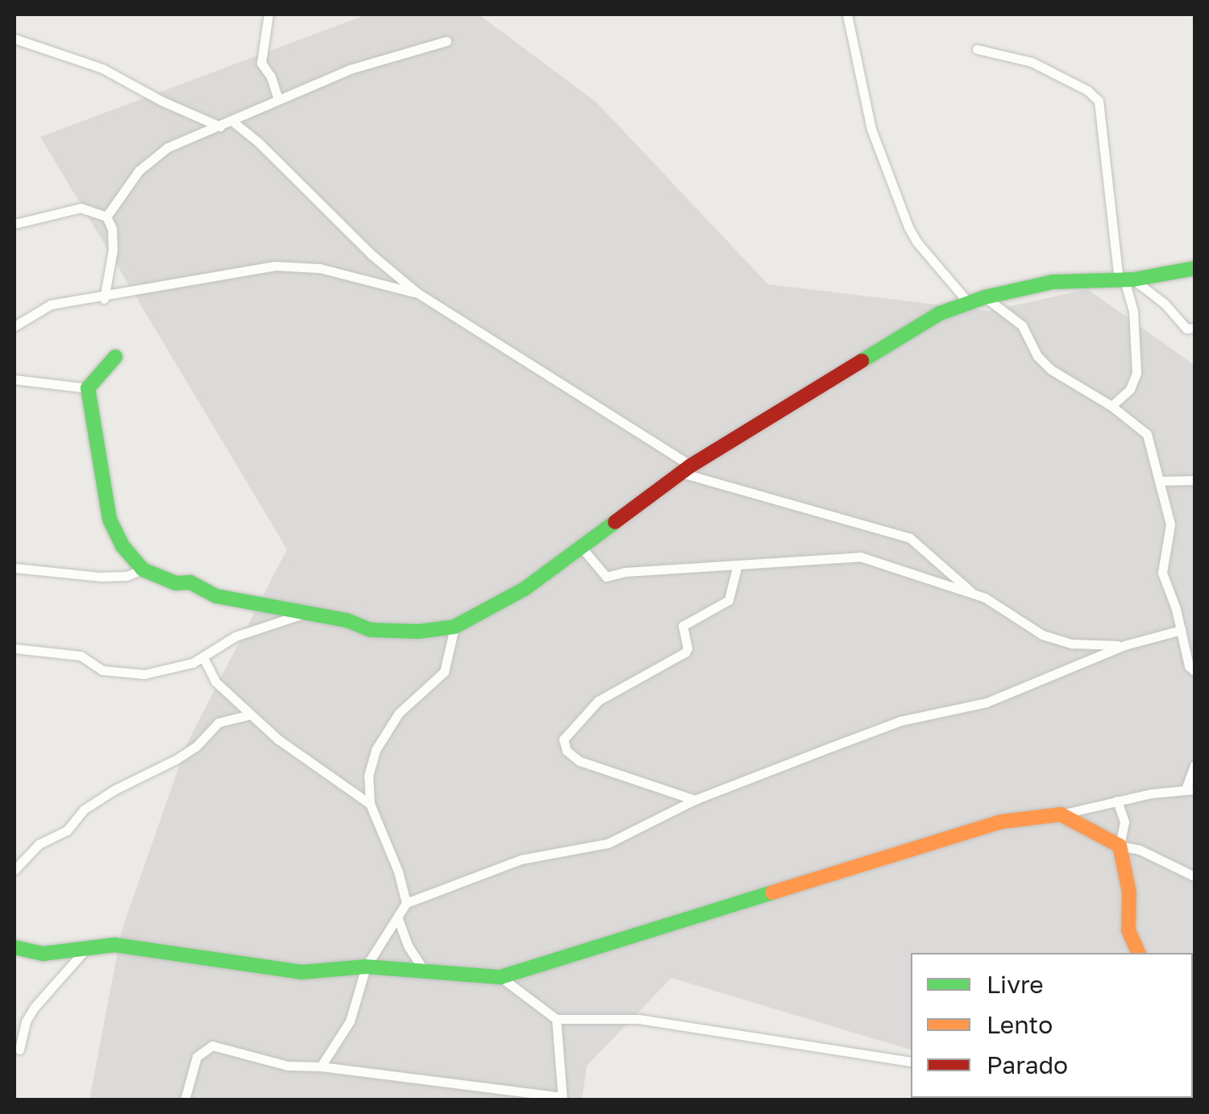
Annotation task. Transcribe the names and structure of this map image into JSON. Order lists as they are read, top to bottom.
{
  "legend": ["Livre", "Lento", "Parado"]
}
